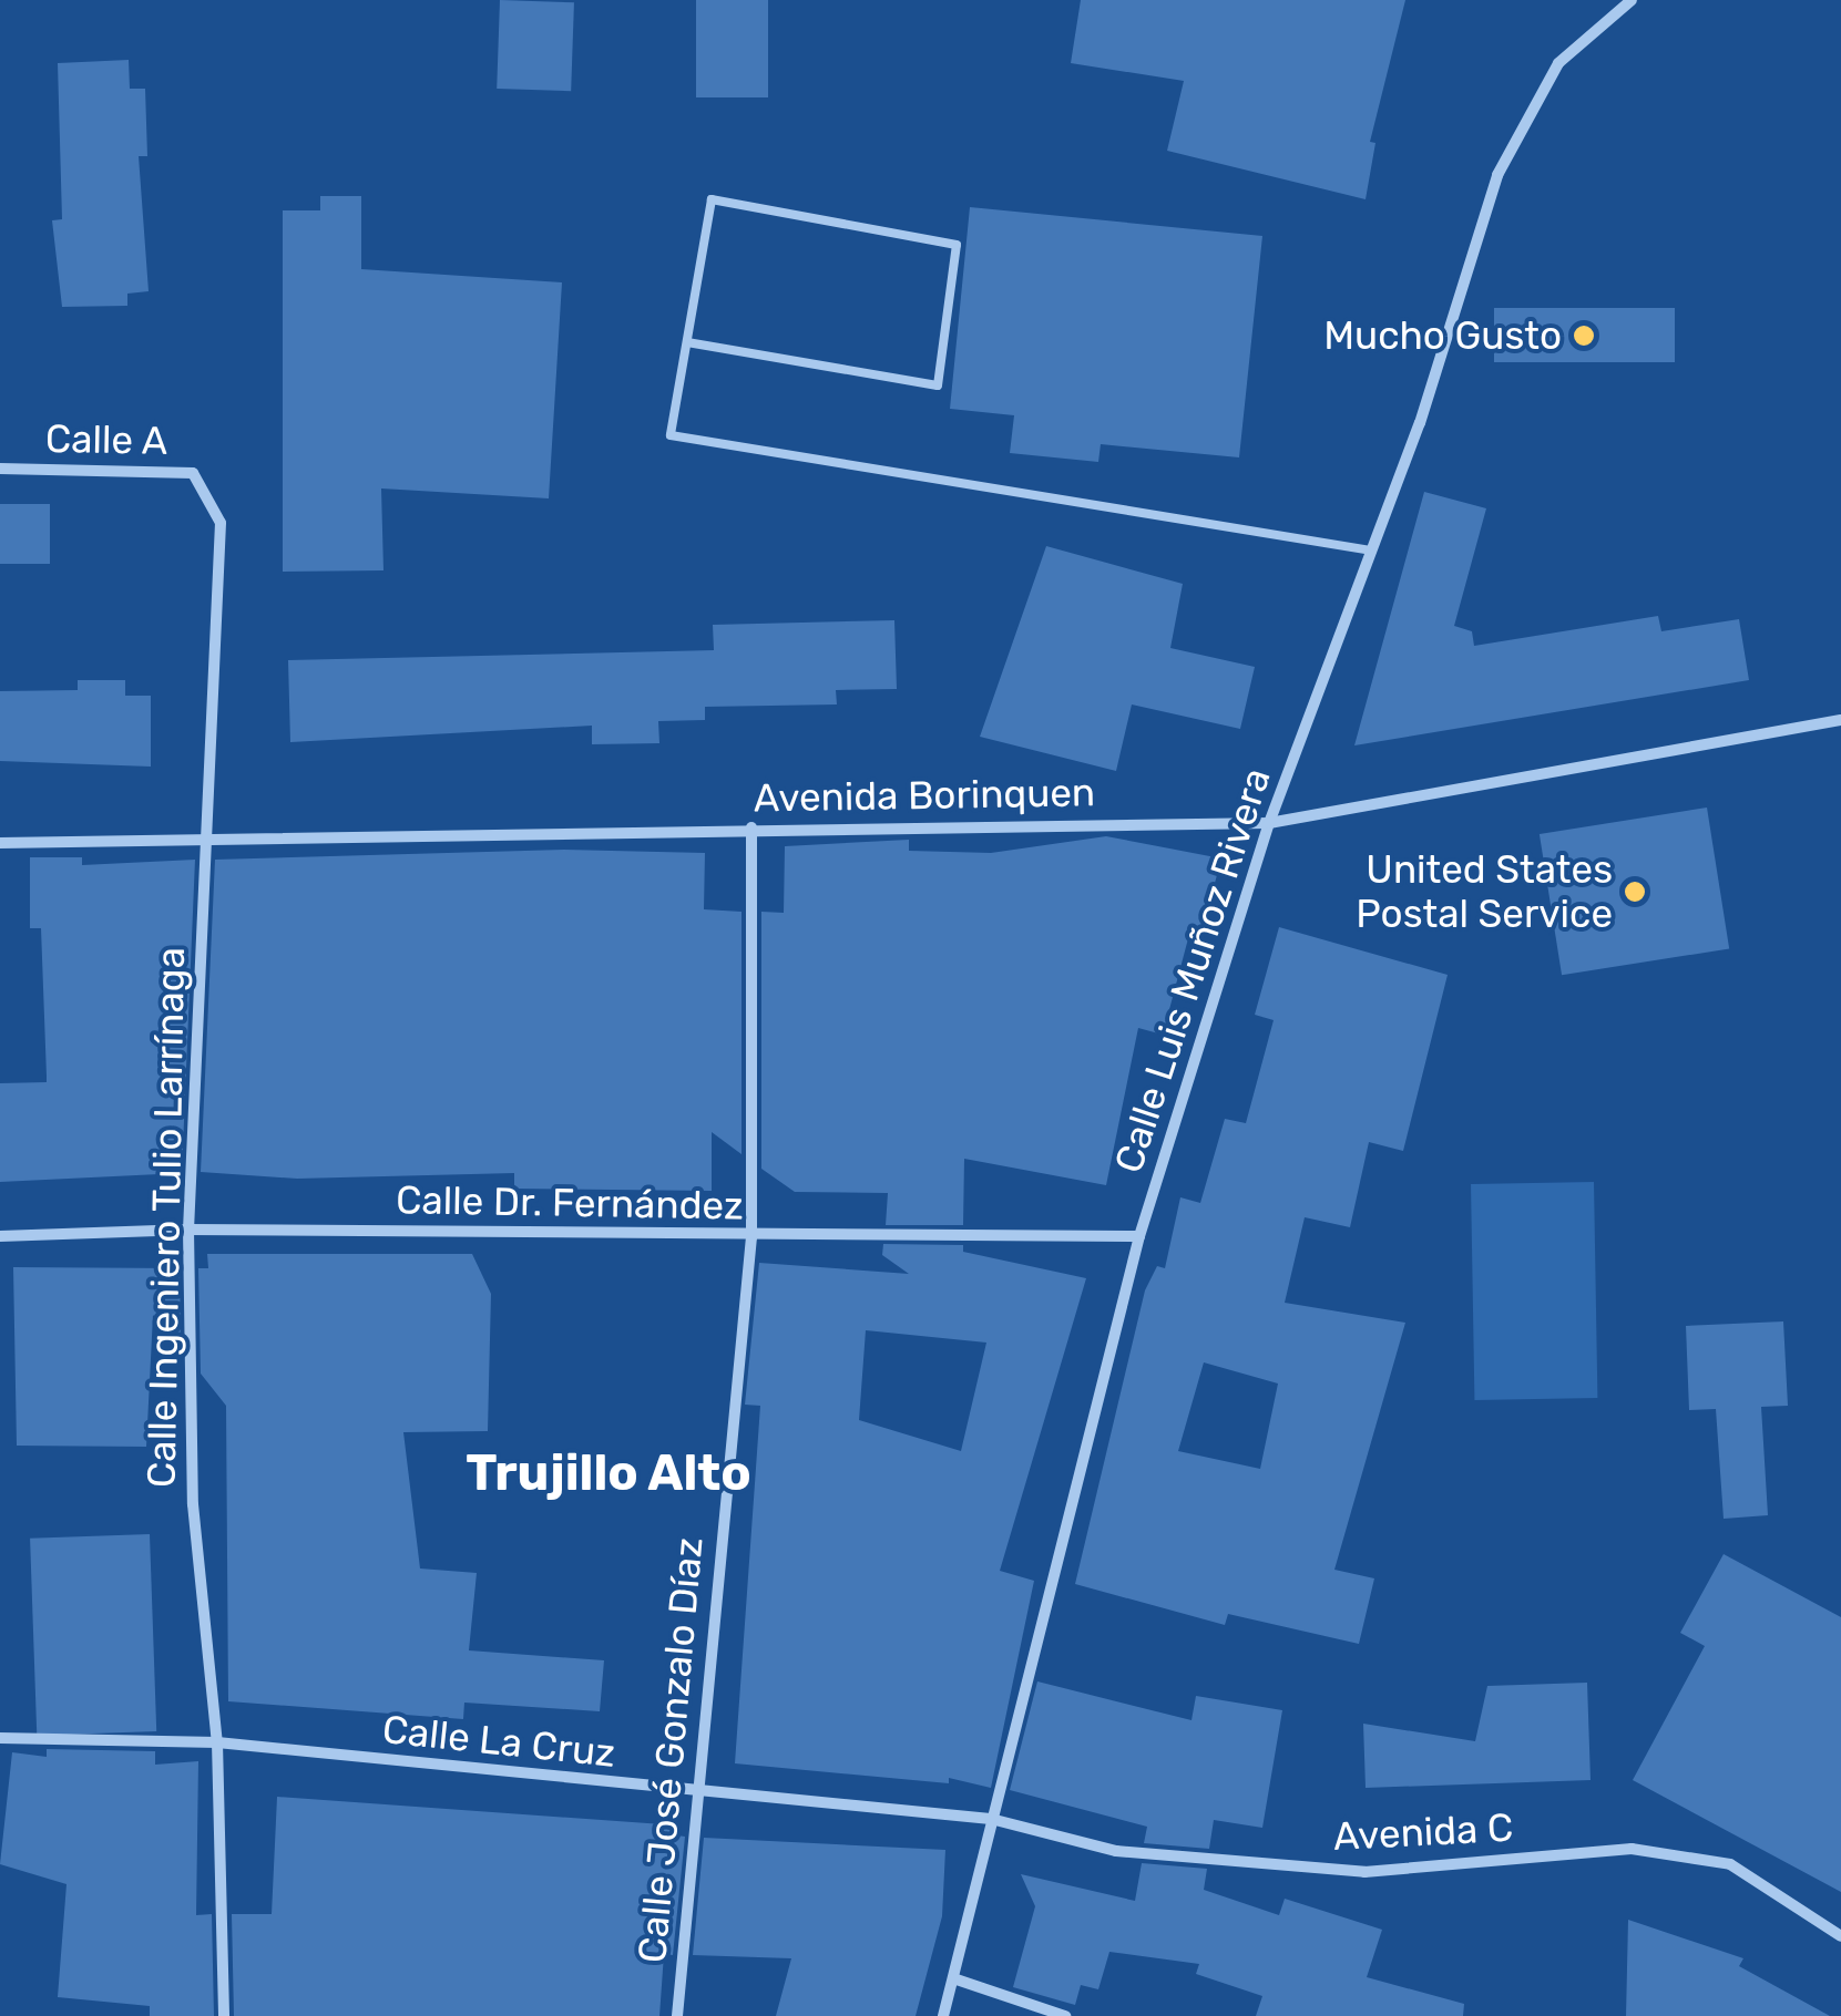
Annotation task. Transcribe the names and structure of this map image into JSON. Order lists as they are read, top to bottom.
{
  "streets": {
    "street": [
      "Calle A",
      "Avenida Borinquen",
      "Calle Luis Muñoz Rivera",
      "Calle Dr. Fernández",
      "Calle Ingeniero Tulio Larrínaga",
      "Calle La Cruz",
      "Calle José Gonzalo Díaz",
      "Avenida C"
    ]
  },
  "crossings": [
    ["Calle A", "Calle Ingeniero Tulio Larrínaga"],
    ["Avenida Borinquen", "Calle Luis Muñoz Rivera"],
    ["Avenida Borinquen", "Calle Ingeniero Tulio Larrínaga"],
    ["Avenida Borinquen", "Calle José Gonzalo Díaz"],
    ["Calle Luis Muñoz Rivera", "Calle Dr. Fernández"],
    ["Calle Luis Muñoz Rivera", "Calle La Cruz"],
    ["Calle Luis Muñoz Rivera", "Avenida C"],
    ["Calle Dr. Fernández", "Calle Ingeniero Tulio Larrínaga"],
    ["Calle Dr. Fernández", "Calle José Gonzalo Díaz"],
    ["Calle Ingeniero Tulio Larrínaga", "Calle La Cruz"],
    ["Calle La Cruz", "Calle José Gonzalo Díaz"],
    ["Calle La Cruz", "Avenida C"]
  ],
  "districts": ["Trujillo Alto"],
  "places": ["Mucho Gusto", "United States Postal Service"]
}
